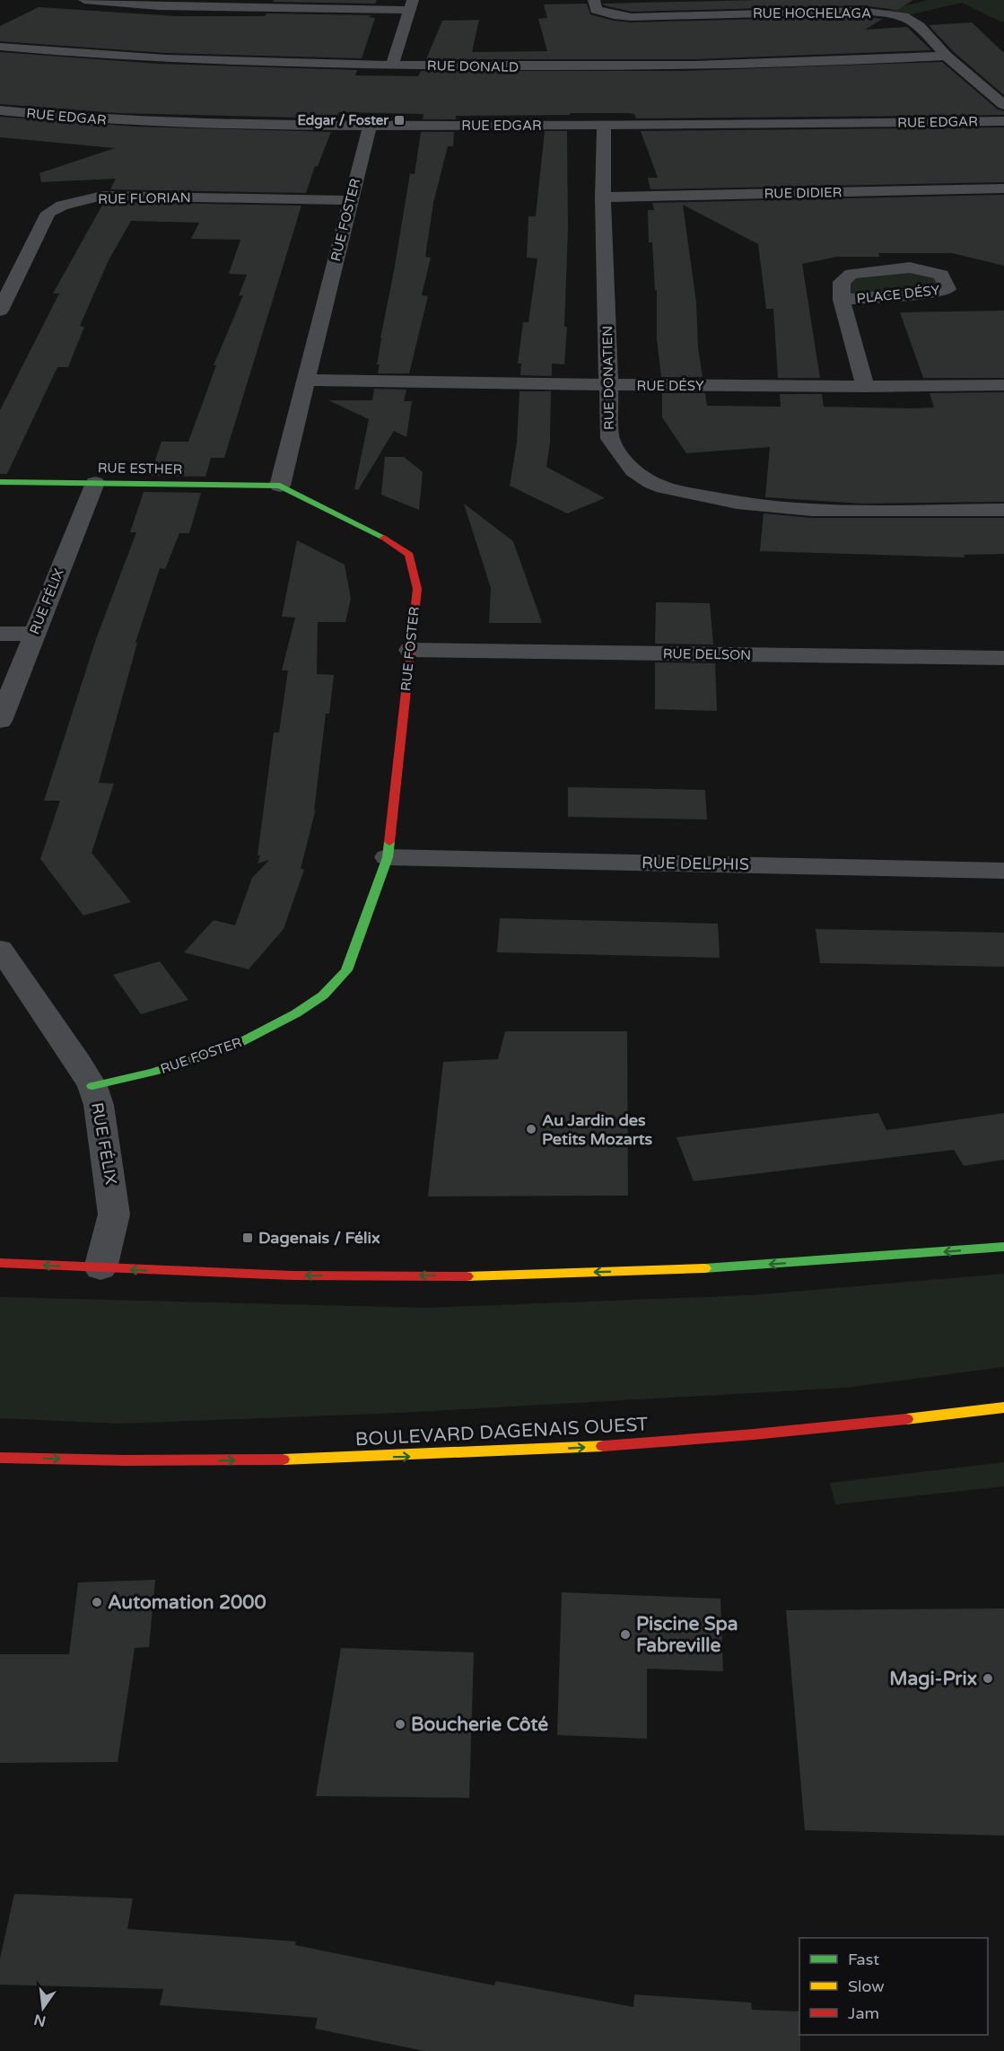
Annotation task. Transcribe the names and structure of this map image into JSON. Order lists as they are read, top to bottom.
{
  "streets": {
    "street": [
      "RUE HOCHELAGA",
      "RUE DONALD",
      "RUE EDGAR",
      "RUE DIDIER",
      "RUE FLORIAN",
      "RUE FOSTER",
      "PLACE DÉSY",
      "RUE DONATIEN",
      "RUE DÉSY",
      "RUE ESTHER",
      "RUE FÉLIX",
      "RUE DELSON",
      "RUE DELPHIS",
      "BOULEVARD DAGENAIS OUEST"
    ]
  },
  "crossings": [
    ["RUE HOCHELAGA", "RUE DONALD"],
    ["RUE EDGAR", "RUE FOSTER"],
    ["RUE EDGAR", "RUE DONATIEN"],
    ["RUE DIDIER", "RUE DONATIEN"],
    ["RUE FLORIAN", "RUE FOSTER"],
    ["RUE FOSTER", "RUE DÉSY"],
    ["RUE FOSTER", "RUE ESTHER"],
    ["RUE FOSTER", "RUE FÉLIX"],
    ["RUE FOSTER", "RUE DELSON"],
    ["RUE FOSTER", "RUE DELPHIS"],
    ["PLACE DÉSY", "RUE DÉSY"],
    ["RUE DONATIEN", "RUE DÉSY"],
    ["RUE ESTHER", "RUE FÉLIX"]
  ],
  "one_way": ["BOULEVARD DAGENAIS OUEST"],
  "places": {
    "transit": ["Edgar / Foster", "Dagenais / Félix"],
    "other": [
      "Au Jardin des Petits Mozarts",
      "Automation 2000",
      "Piscine Spa Fabreville",
      "Magi-Prix",
      "Boucherie Côté"
    ]
  },
  "legend": ["Fast", "Slow", "Jam"],
  "north": "bottom"
}
